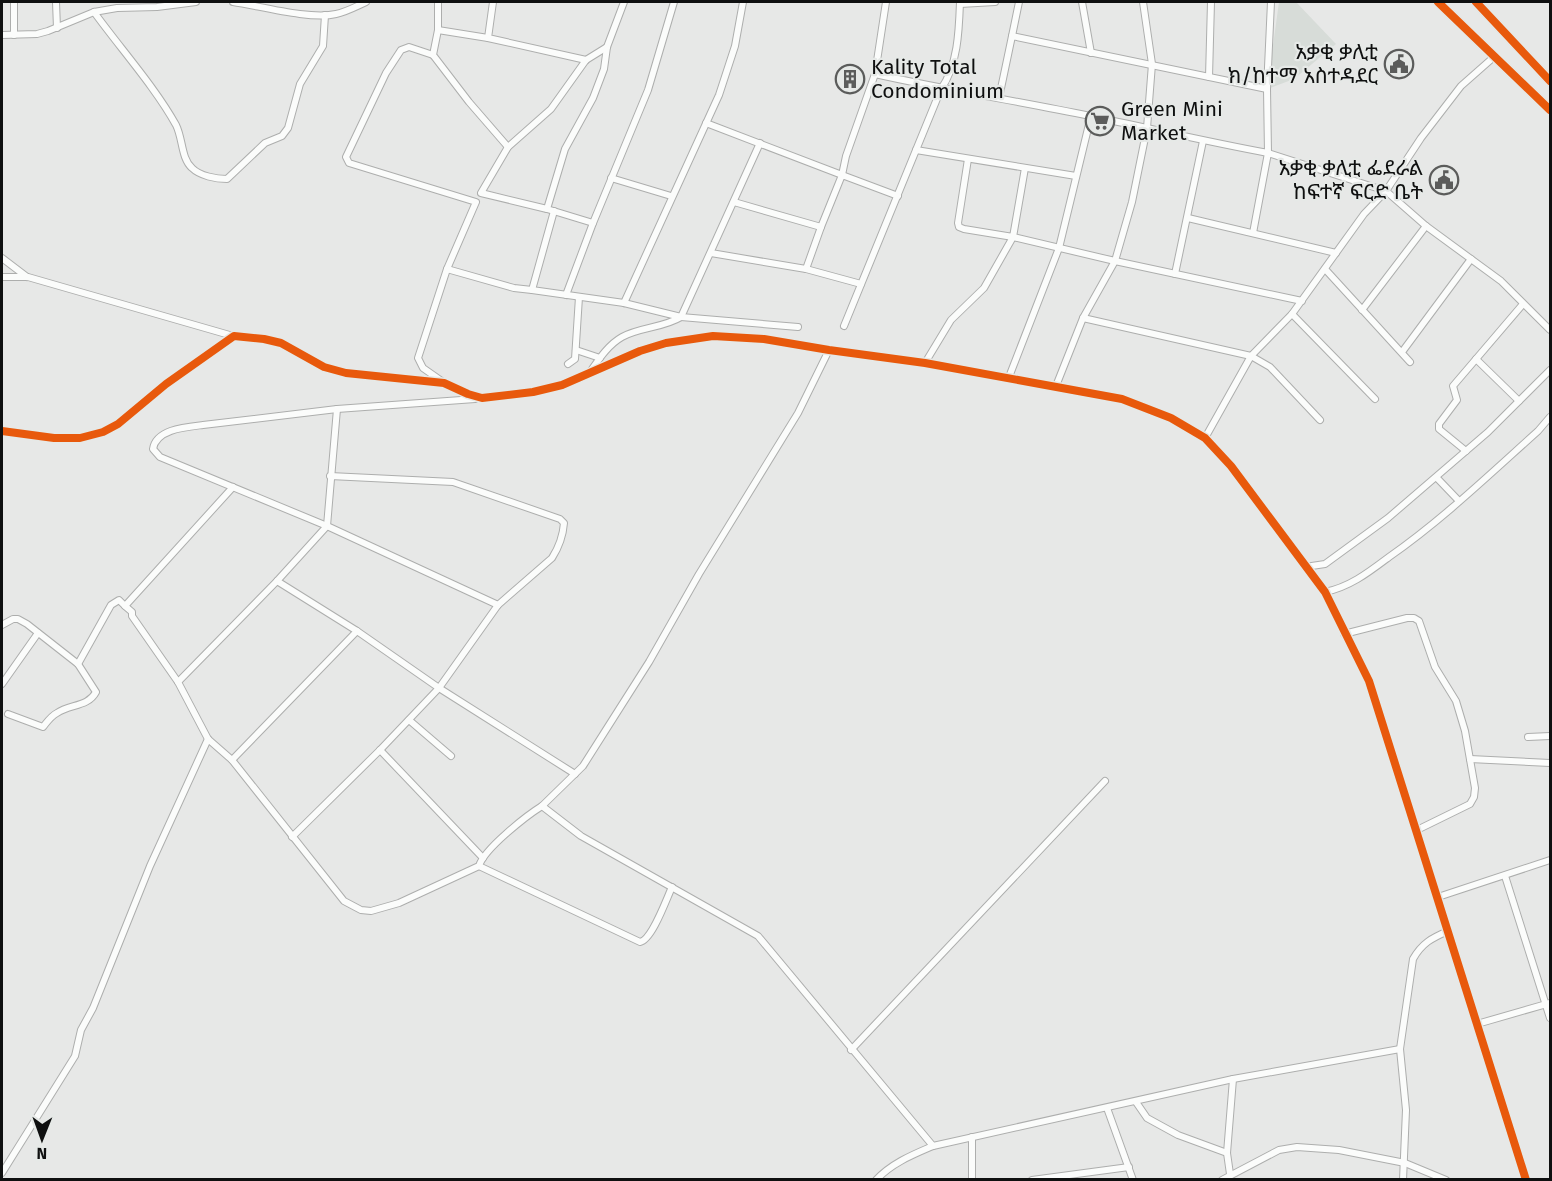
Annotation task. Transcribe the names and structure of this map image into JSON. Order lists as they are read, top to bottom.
{
  "places": {
    "public building": ["አቃቂ ቃሊቲ ክ/ከተማ አስተዳደር", "አቃቂ ቃሊቲ ፌደራል ከፍተኛ ፍርድ ቤት"],
    "building": ["Kality Total Condominium"],
    "supermarket": ["Green Mini Market"]
  },
  "north": "bottom"
}
